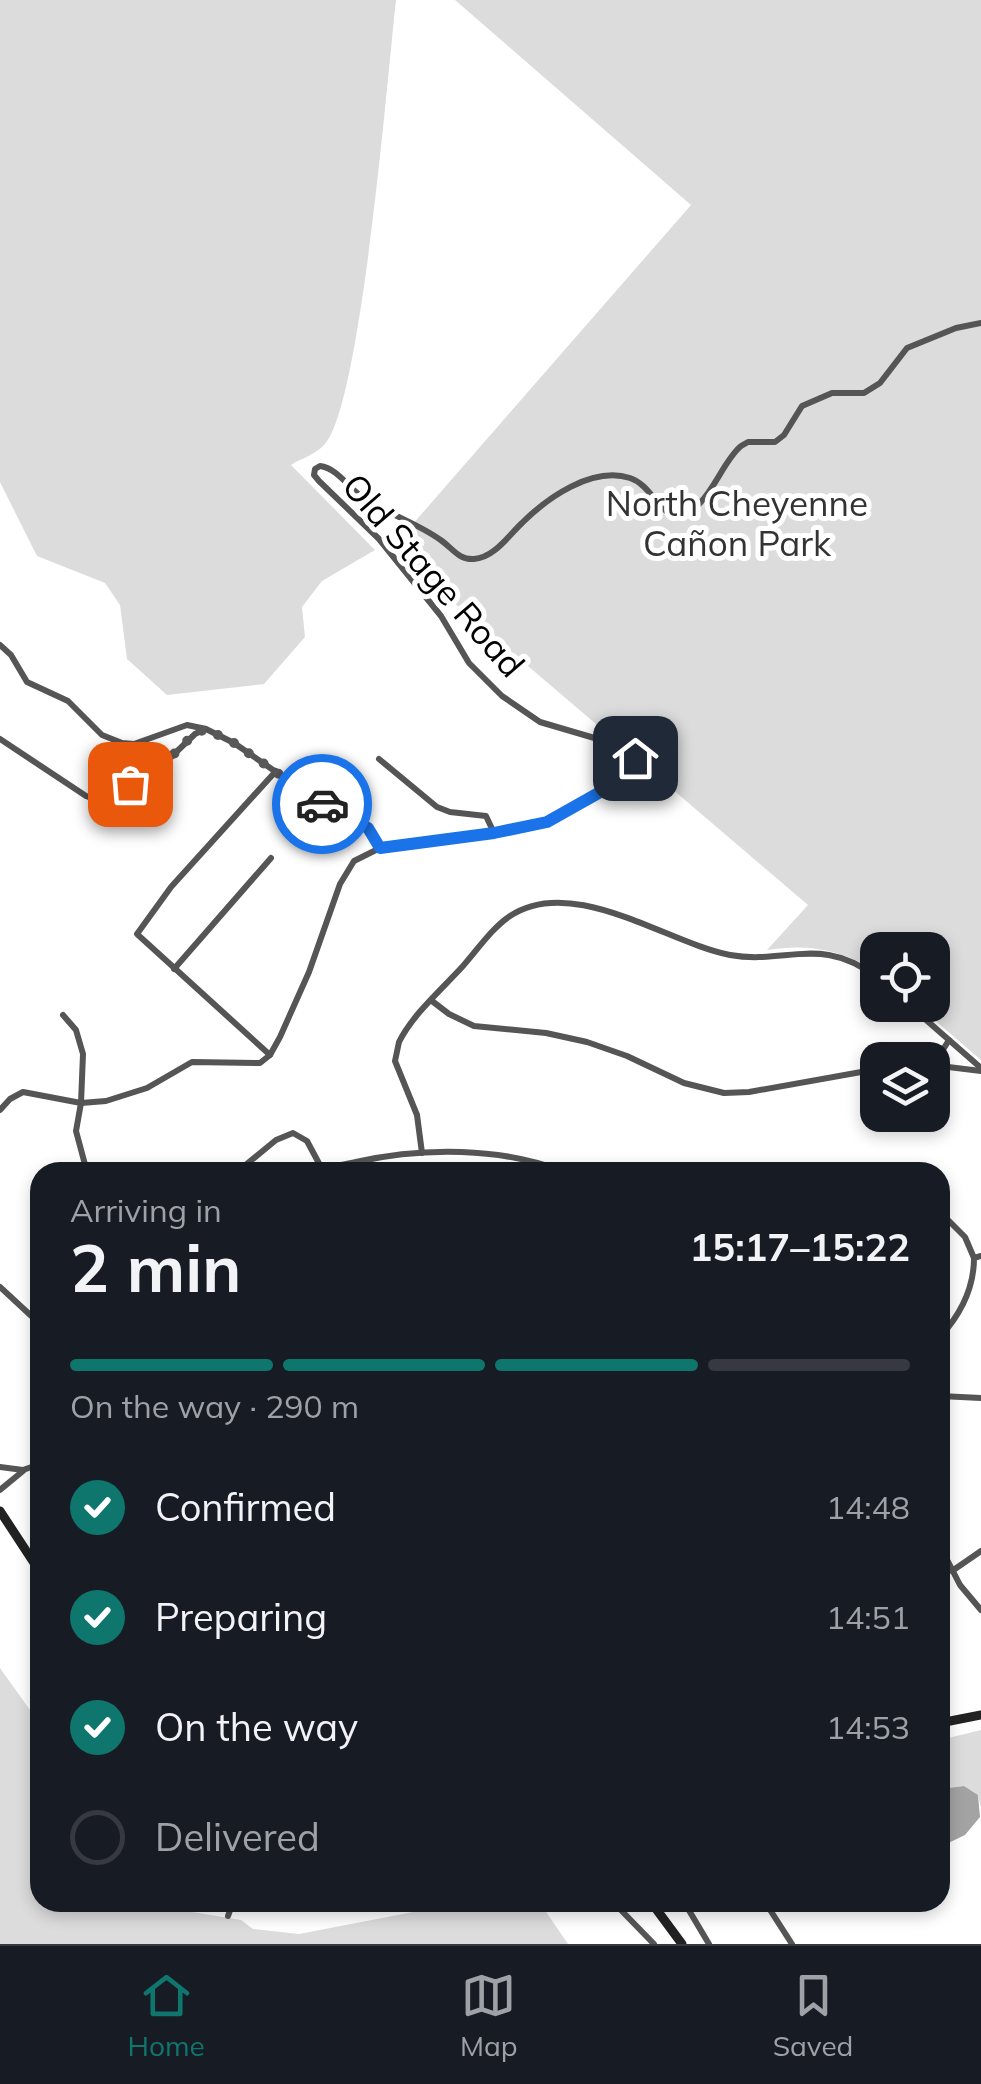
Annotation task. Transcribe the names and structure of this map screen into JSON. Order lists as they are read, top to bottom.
{
  "streets": {
    "street": ["Old Stage Road"]
  },
  "parks": ["North Cheyenne Cañon Park"],
  "page": {
    "heading": ["2 min", "Arriving in", "15:17–15:22"],
    "bar": "On the way · 290 m",
    "list": [
      ["Confirmed", "14:48"],
      ["Preparing", "14:51"],
      ["On the way", "14:53"],
      "Delivered"
    ],
    "tabs": ["Home", "Map", "Saved"]
  }
}
